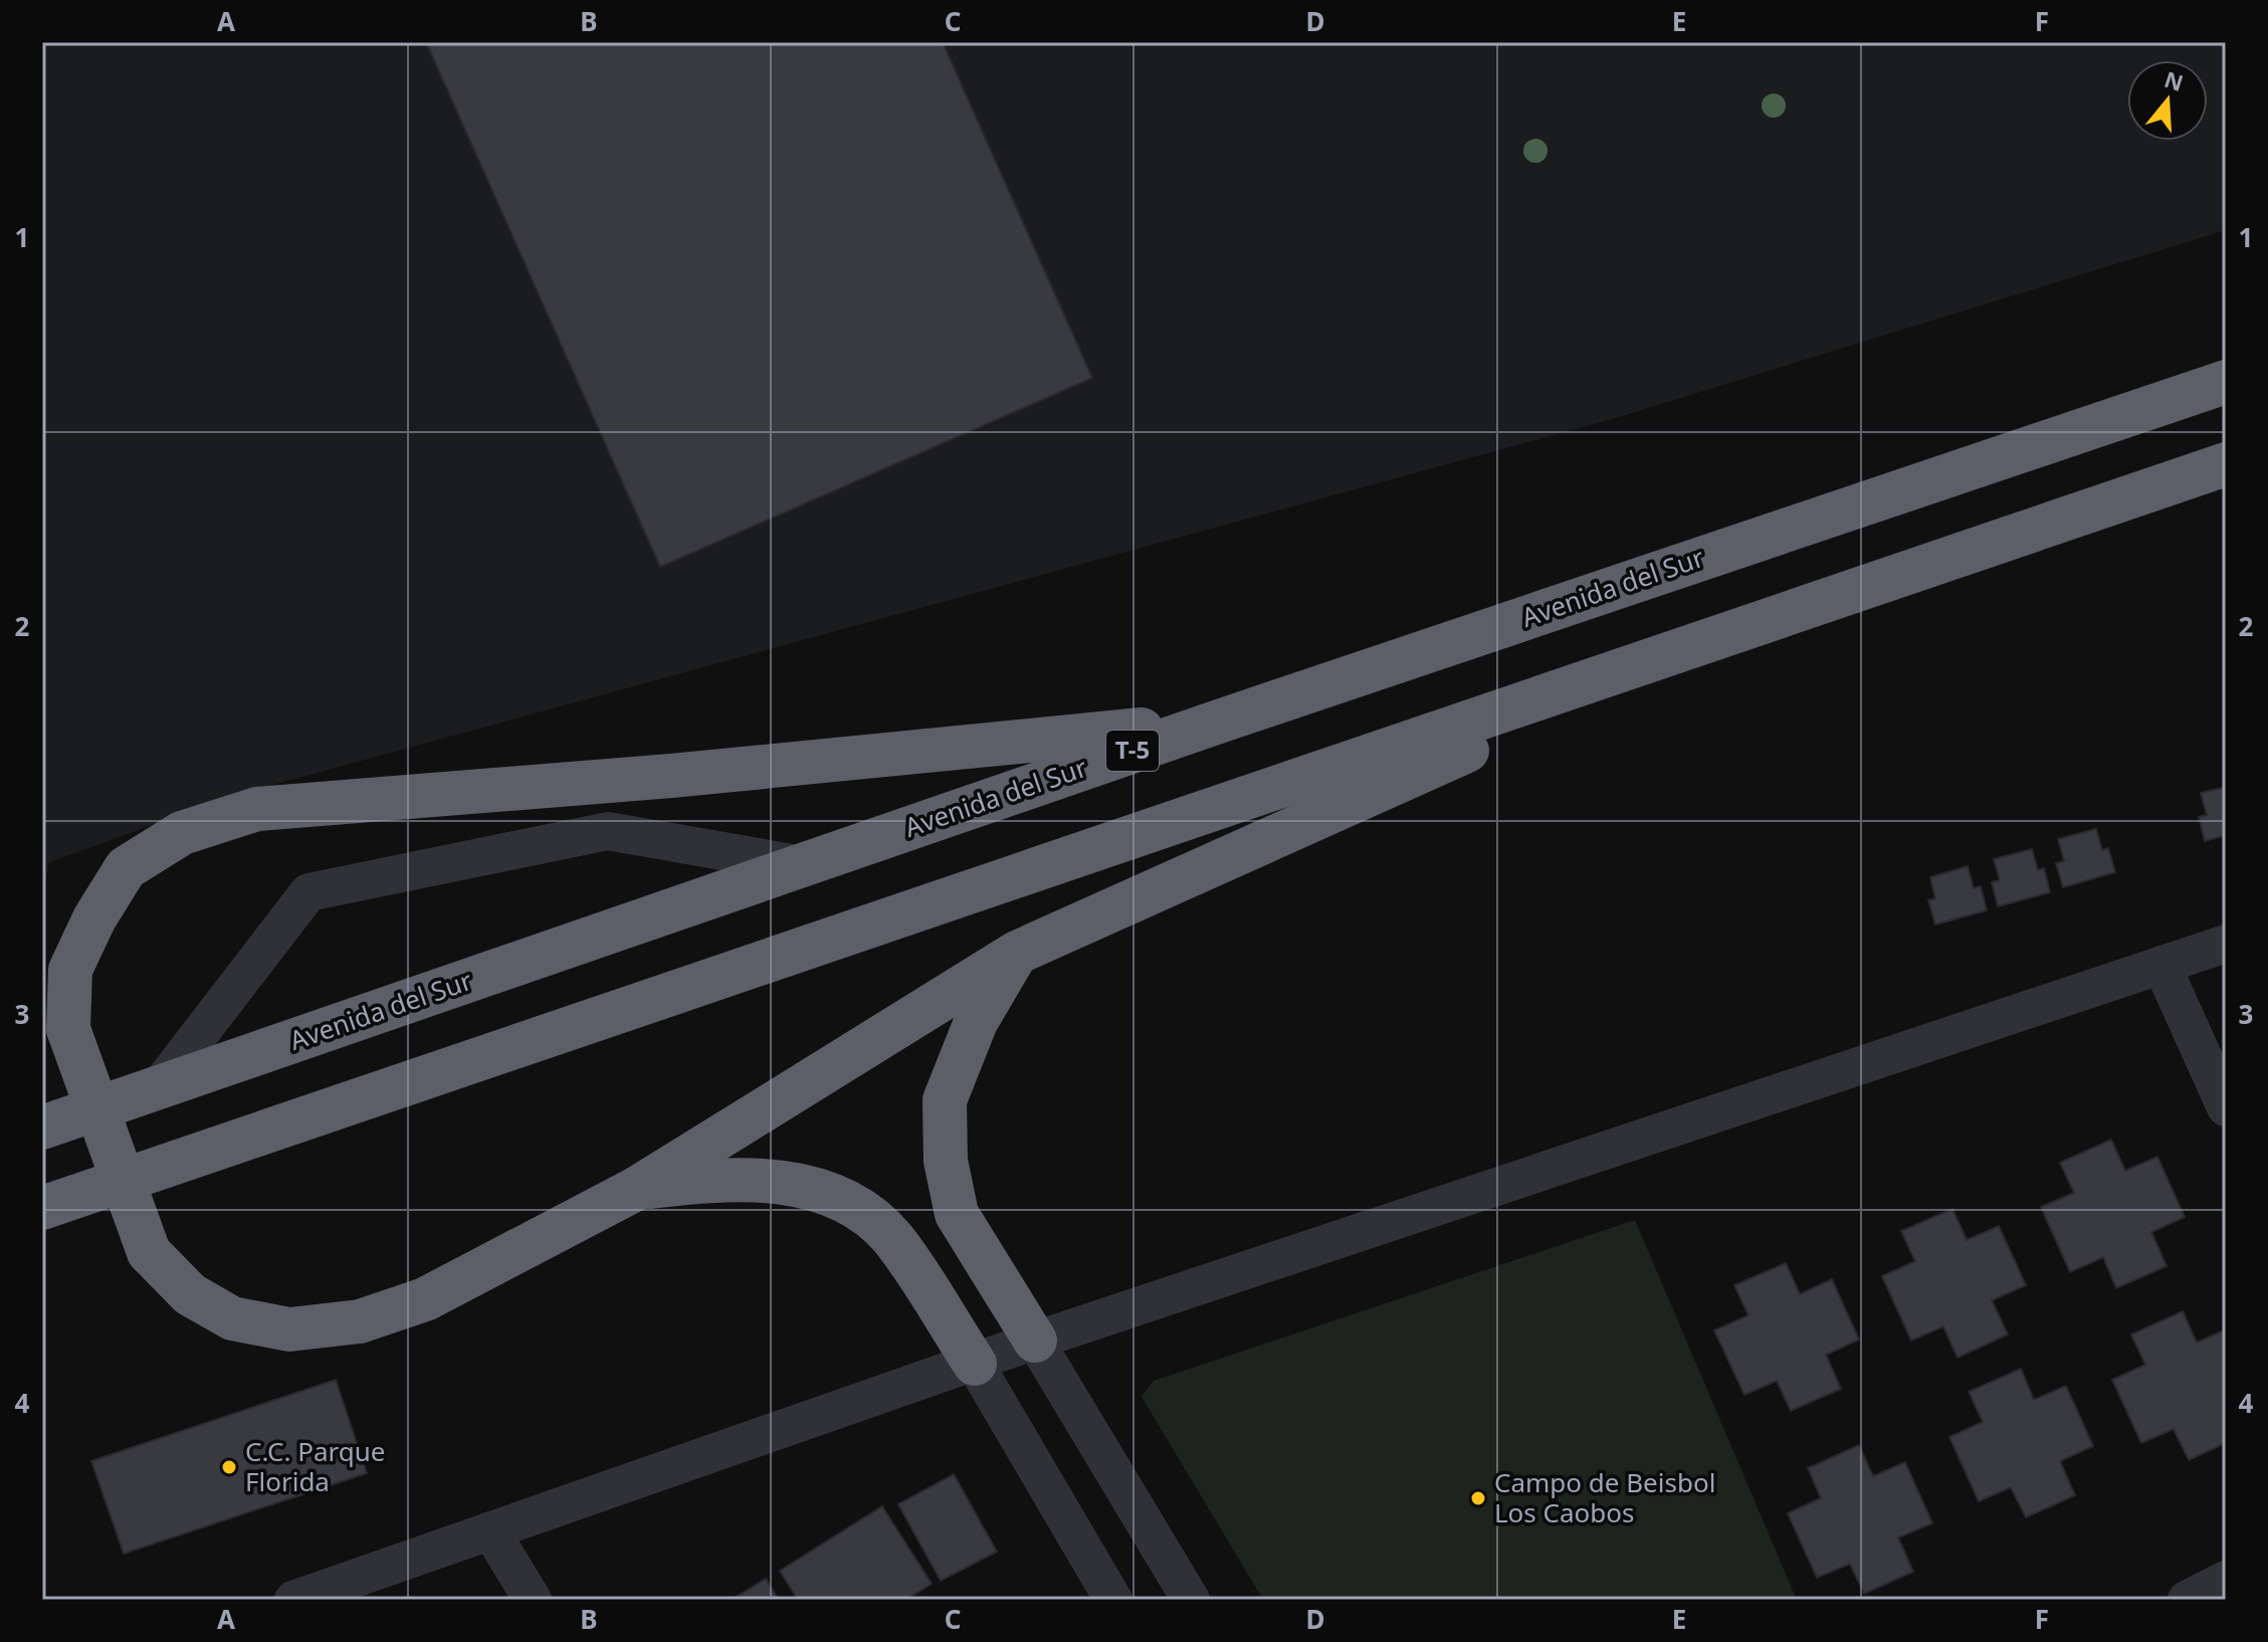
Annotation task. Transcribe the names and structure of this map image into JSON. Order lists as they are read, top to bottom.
{
  "streets": {
    "highway": ["Avenida del Sur", "T-5"]
  },
  "places": ["C.C. Parque Florida", "Campo de Beisbol Los Caobos"],
  "north": "top",
  "grid": {
    "columns": [
      "A",
      "B",
      "C",
      "D",
      "E",
      "F"
    ],
    "rows": [
      "1",
      "2",
      "3",
      "4"
    ]
  }
}
